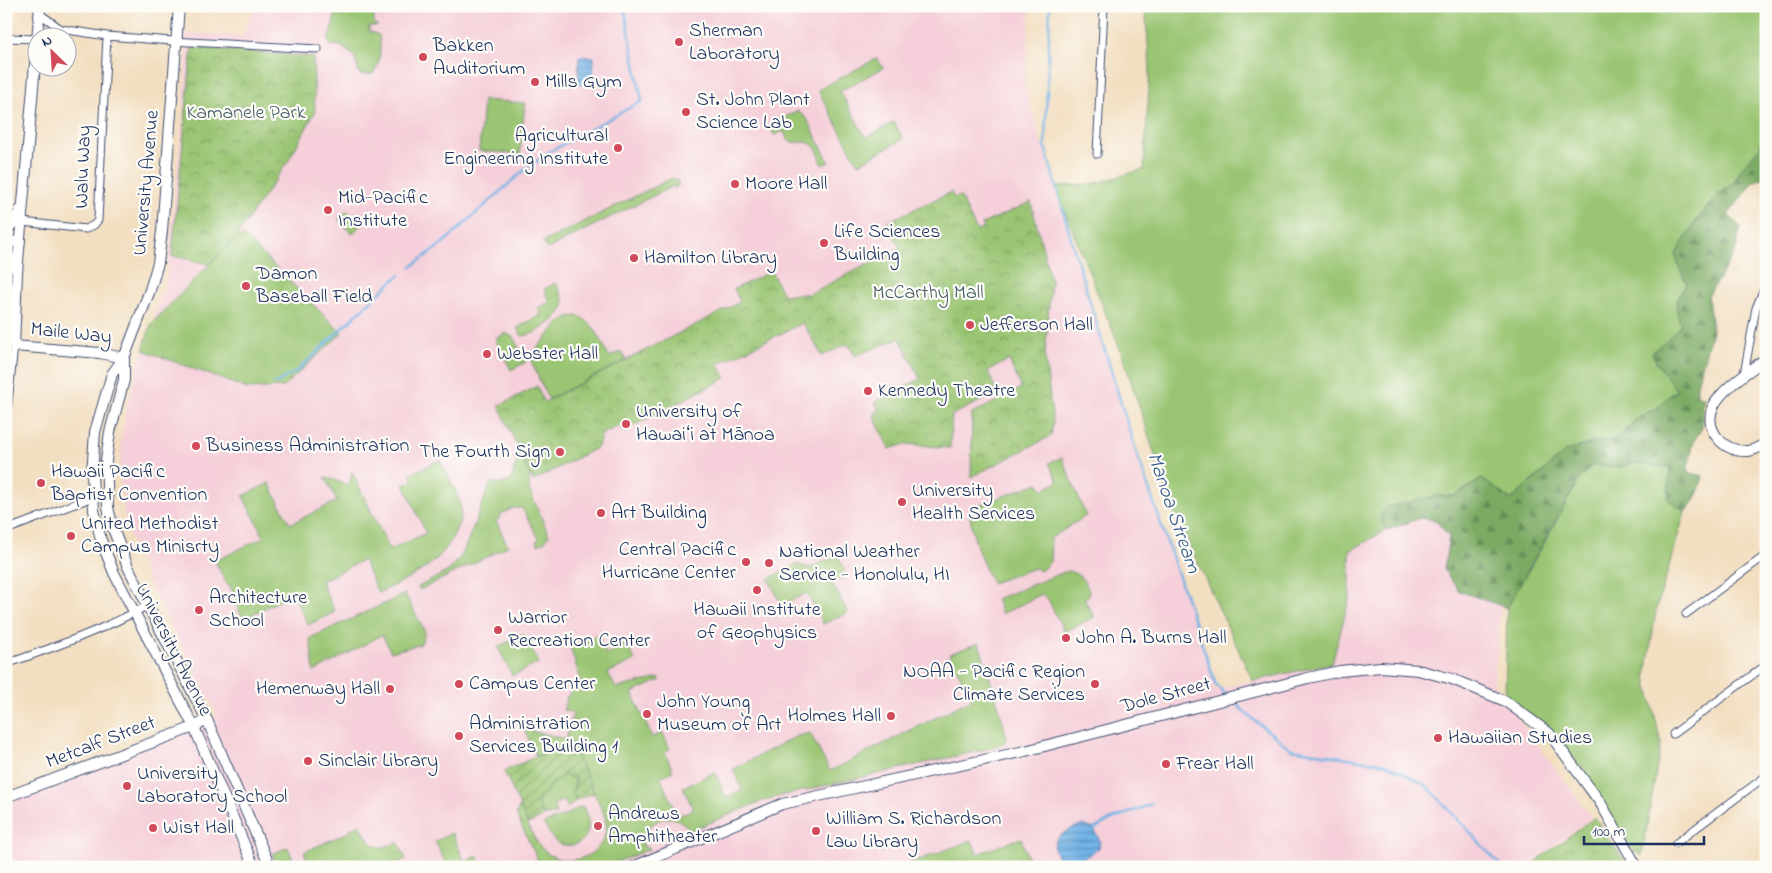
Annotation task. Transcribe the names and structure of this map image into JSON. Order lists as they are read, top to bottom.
{
  "streets": {
    "street": [
      "Walu Way",
      "University Avenue",
      "Maile Way",
      "Dole Street",
      "Metcalf Street"
    ]
  },
  "crossings": [
    ["University Avenue", "Maile Way"],
    ["University Avenue", "Metcalf Street"]
  ],
  "water": ["Manoa Stream"],
  "parks": ["Kamanele Park", "McCarthy Mall"],
  "places": [
    "Sherman Laboratory",
    "Bakken Auditorium",
    "Mills Gym",
    "St. John Plant Science Lab",
    "Agricultural Engineering Institute",
    "Moore Hall",
    "Mid-Pacific Institute",
    "Life Sciences Building",
    "Hamilton Library",
    "Damon Baseball Field",
    "Jefferson Hall",
    "Webster Hall",
    "Kennedy Theatre",
    "University of Hawaiʻi at Mānoa",
    "Business Administration",
    "The Fourth Sign",
    "Hawaii Pacific Baptist Convention",
    "University Health Services",
    "Art Building",
    "United Methodist Campus Minisrty",
    "Central Pacific Hurricane Center",
    "National Weather Service - Honolulu, HI",
    "Hawaii Institute of Geophysics",
    "Architecture School",
    "Warrior Recreation Center",
    "John A. Burns Hall",
    "Campus Center",
    "NOAA - Pacific Region Climate Services",
    "Hemenway Hall",
    "John Young Museum of Art",
    "Holmes Hall",
    "Administration Services Building 1",
    "Hawaiian Studies",
    "Sinclair Library",
    "Frear Hall",
    "University Laboratory School",
    "Andrews Amphitheater",
    "Wist Hall",
    "William S. Richardson Law Library"
  ],
  "scale_bar": "100 m",
  "north": "top left"
}
